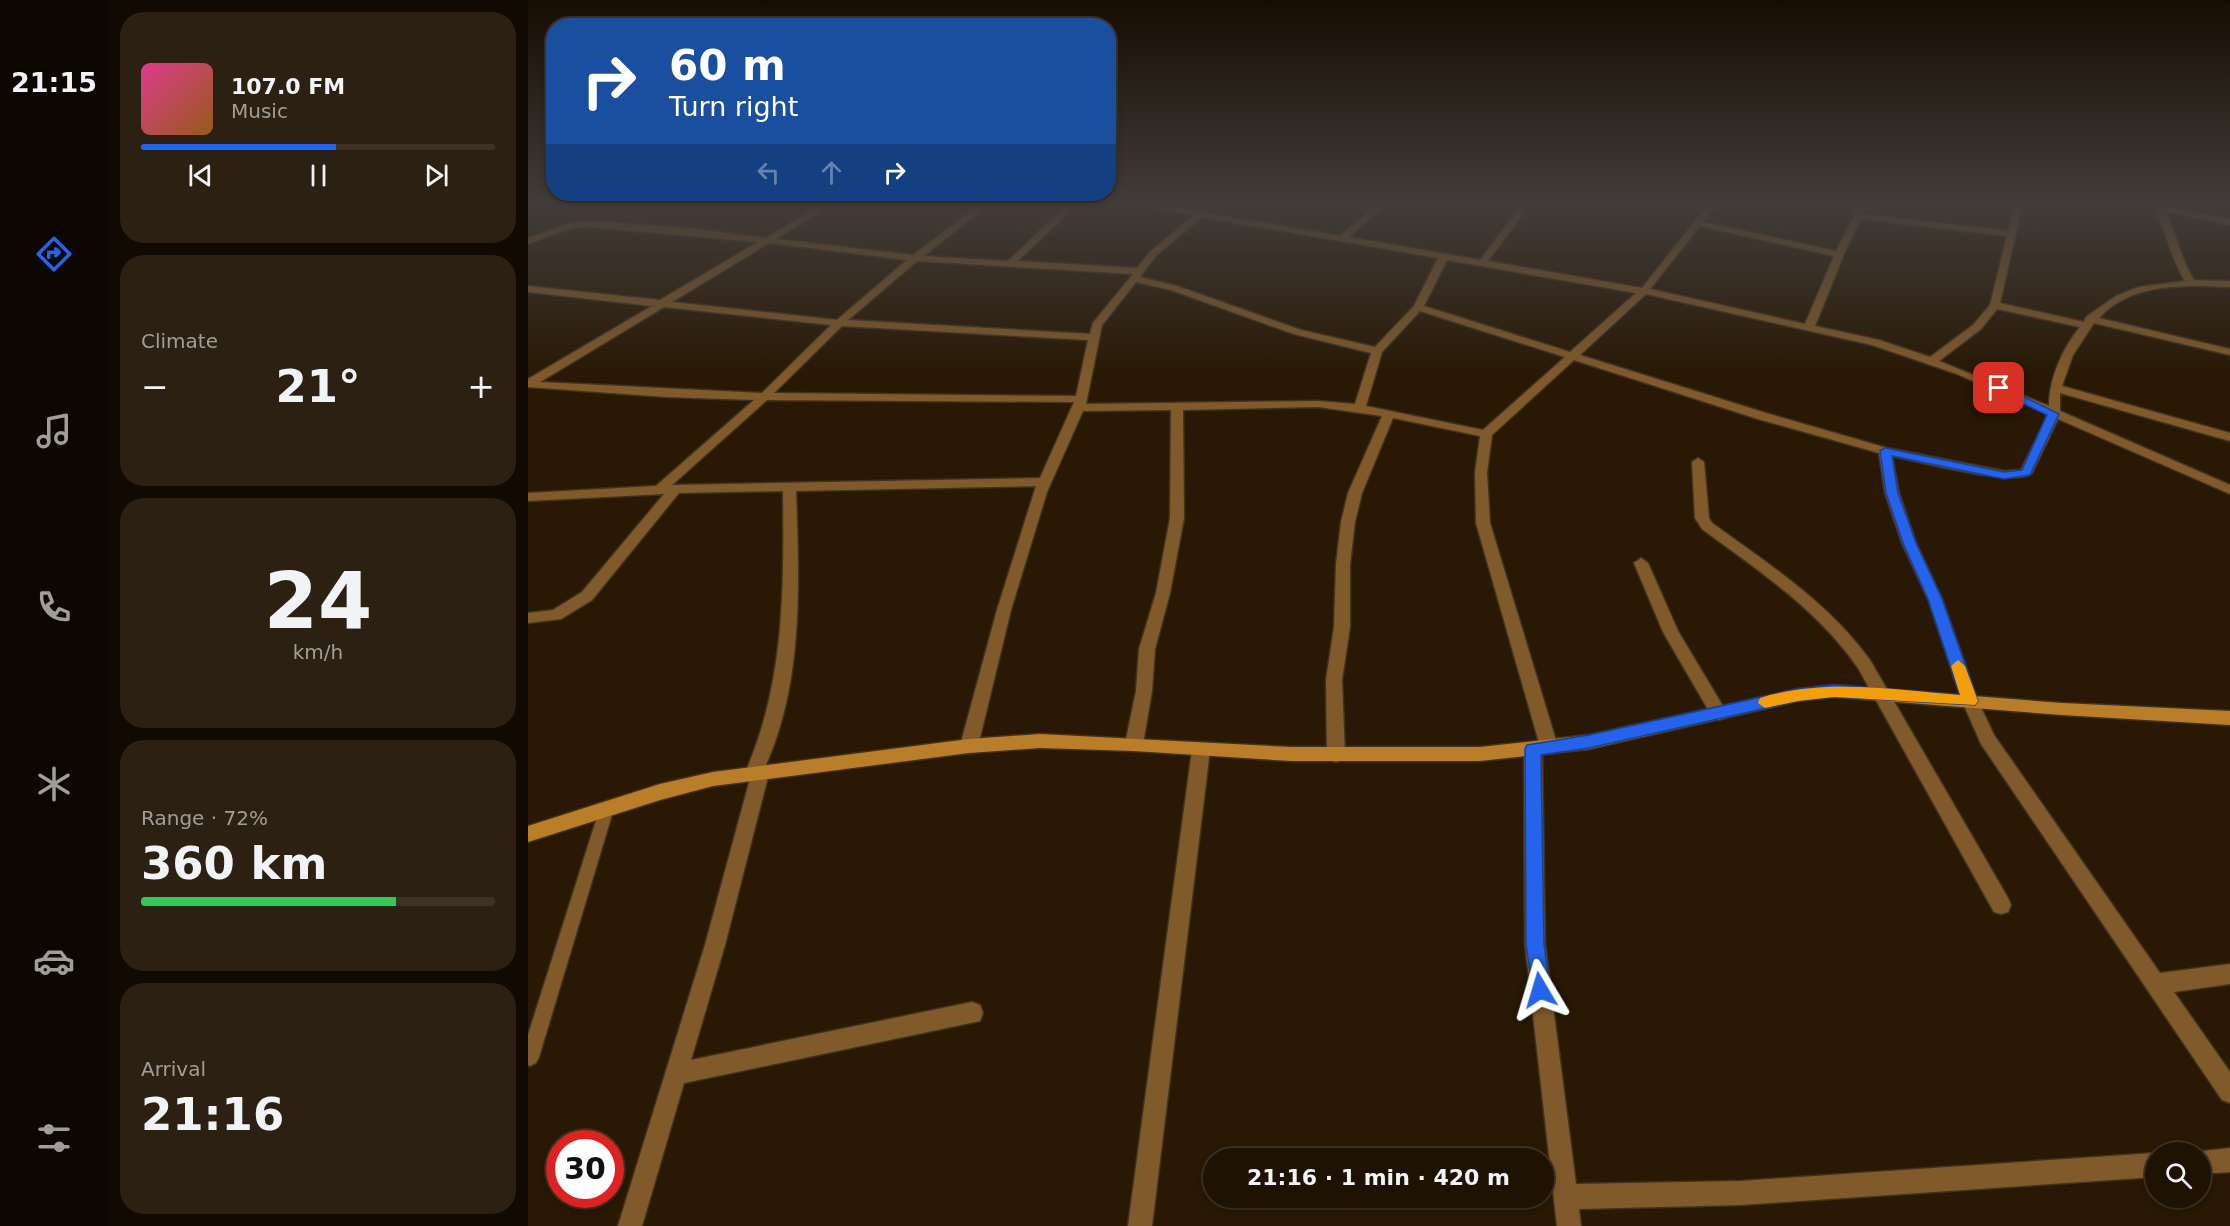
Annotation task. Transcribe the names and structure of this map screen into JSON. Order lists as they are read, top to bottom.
{
  "page": {
    "tabs": "21:15",
    "turn": ["60 m", "Turn right"],
    "song": ["107.0 FM", "Music"],
    "tile": [
      "Climate",
      ["24", "km/h"],
      ["Range · 72%", "360 km"],
      ["Arrival", "21:16"]
    ],
    "heat": ["−", "21°", "+"],
    "limit": "30",
    "trip": "21:16 · 1 min · 420 m"
  }
}
